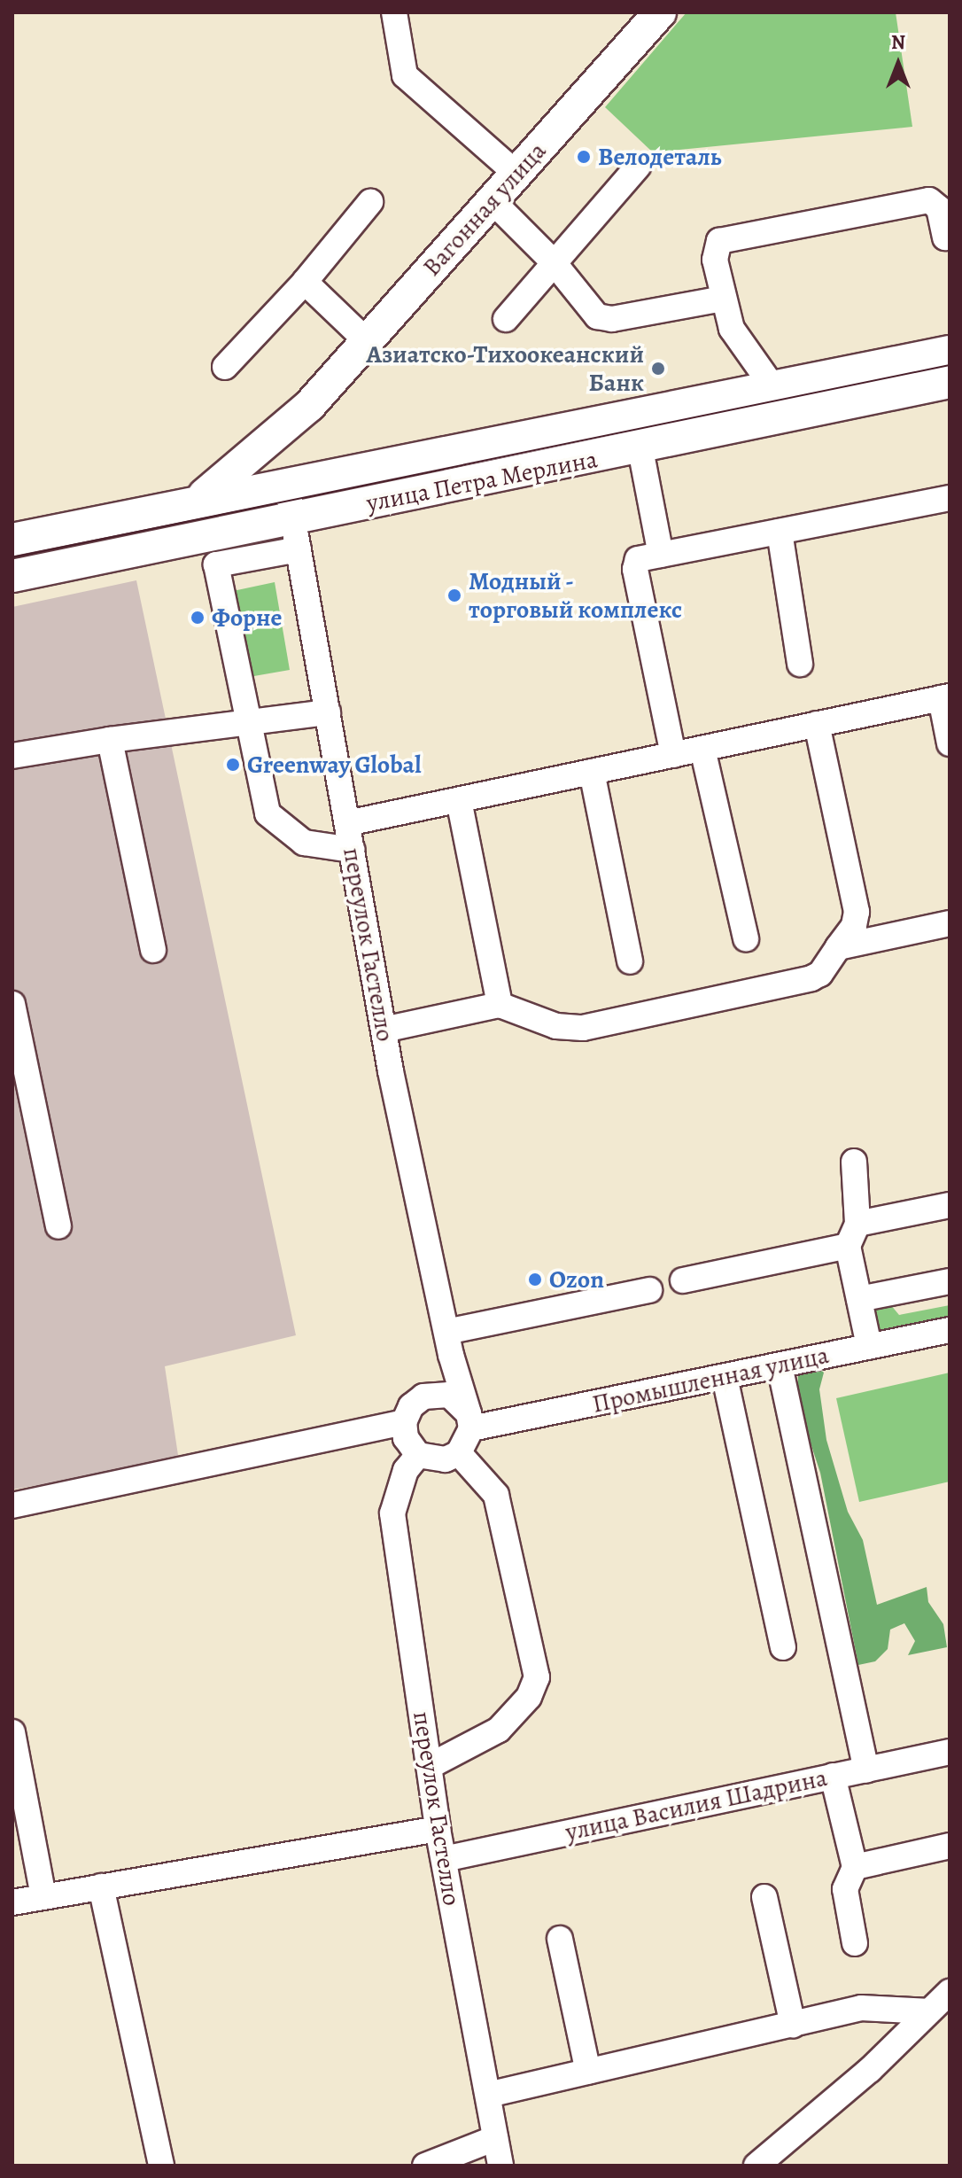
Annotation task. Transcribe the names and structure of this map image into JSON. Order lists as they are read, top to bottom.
{
  "streets": {
    "main road": ["Вагонная улица", "улица Петра Мерлина"],
    "street": ["переулок Гастелло", "Промышленная улица", "улица Василия Шадрина"]
  },
  "crossings": [
    ["Вагонная улица", "улица Петра Мерлина"],
    ["Вагонная улица", "переулок Гастелло"],
    ["улица Петра Мерлина", "переулок Гастелло"],
    ["переулок Гастелло", "Промышленная улица"],
    ["переулок Гастелло", "улица Василия Шадрина"]
  ],
  "places": [
    "Велодеталь",
    "Азиатско-Тихоокеанский Банк",
    "Модный - торговый комплекс",
    "Форне",
    "Greenway Global",
    "Ozon"
  ],
  "north": "top"
}
